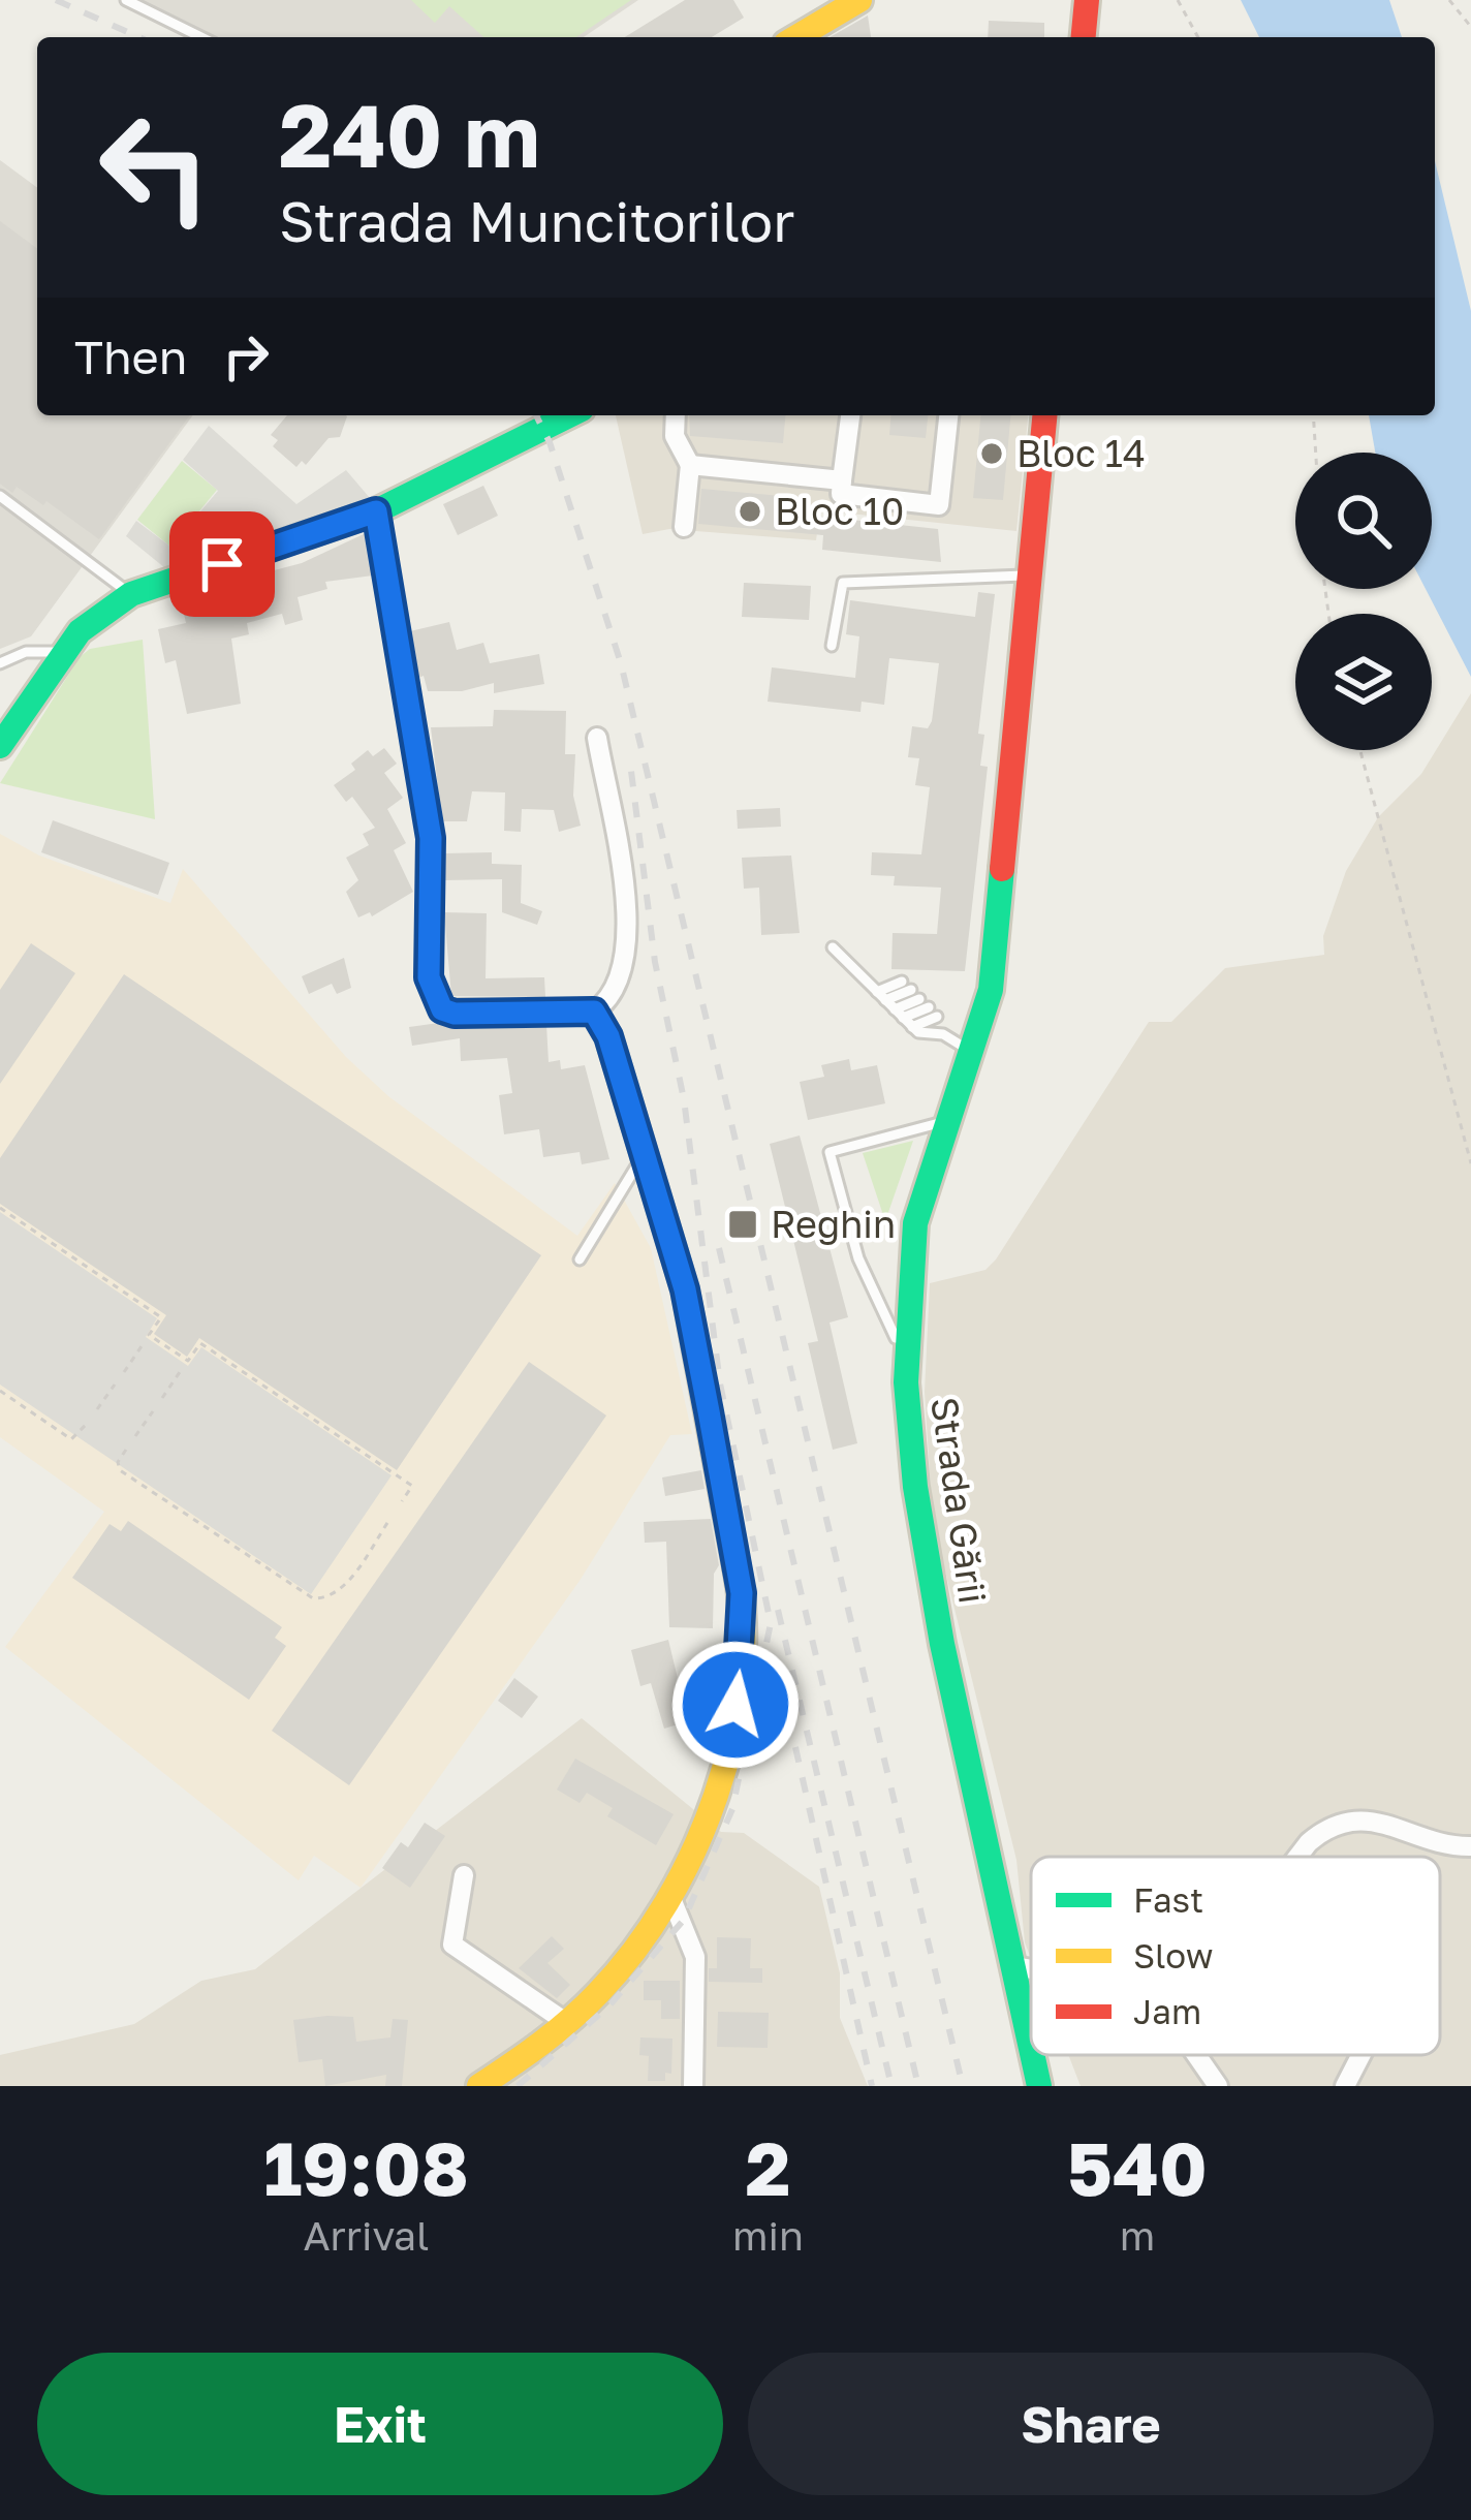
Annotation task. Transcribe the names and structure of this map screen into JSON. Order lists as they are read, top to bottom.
{
  "streets": {
    "main road": ["Strada Gării"]
  },
  "places": {
    "other": ["Bloc 14", "Bloc 10"],
    "transit": ["Reghin"]
  },
  "legend": ["Fast", "Slow", "Jam"],
  "page": {
    "turn": ["240 m", "Strada Muncitorilor"],
    "then": "Then",
    "eta": [
      "19:08",
      "Arrival",
      "2",
      "min",
      "540",
      "m"
    ],
    "buttons": ["Exit", "Share"]
  }
}
